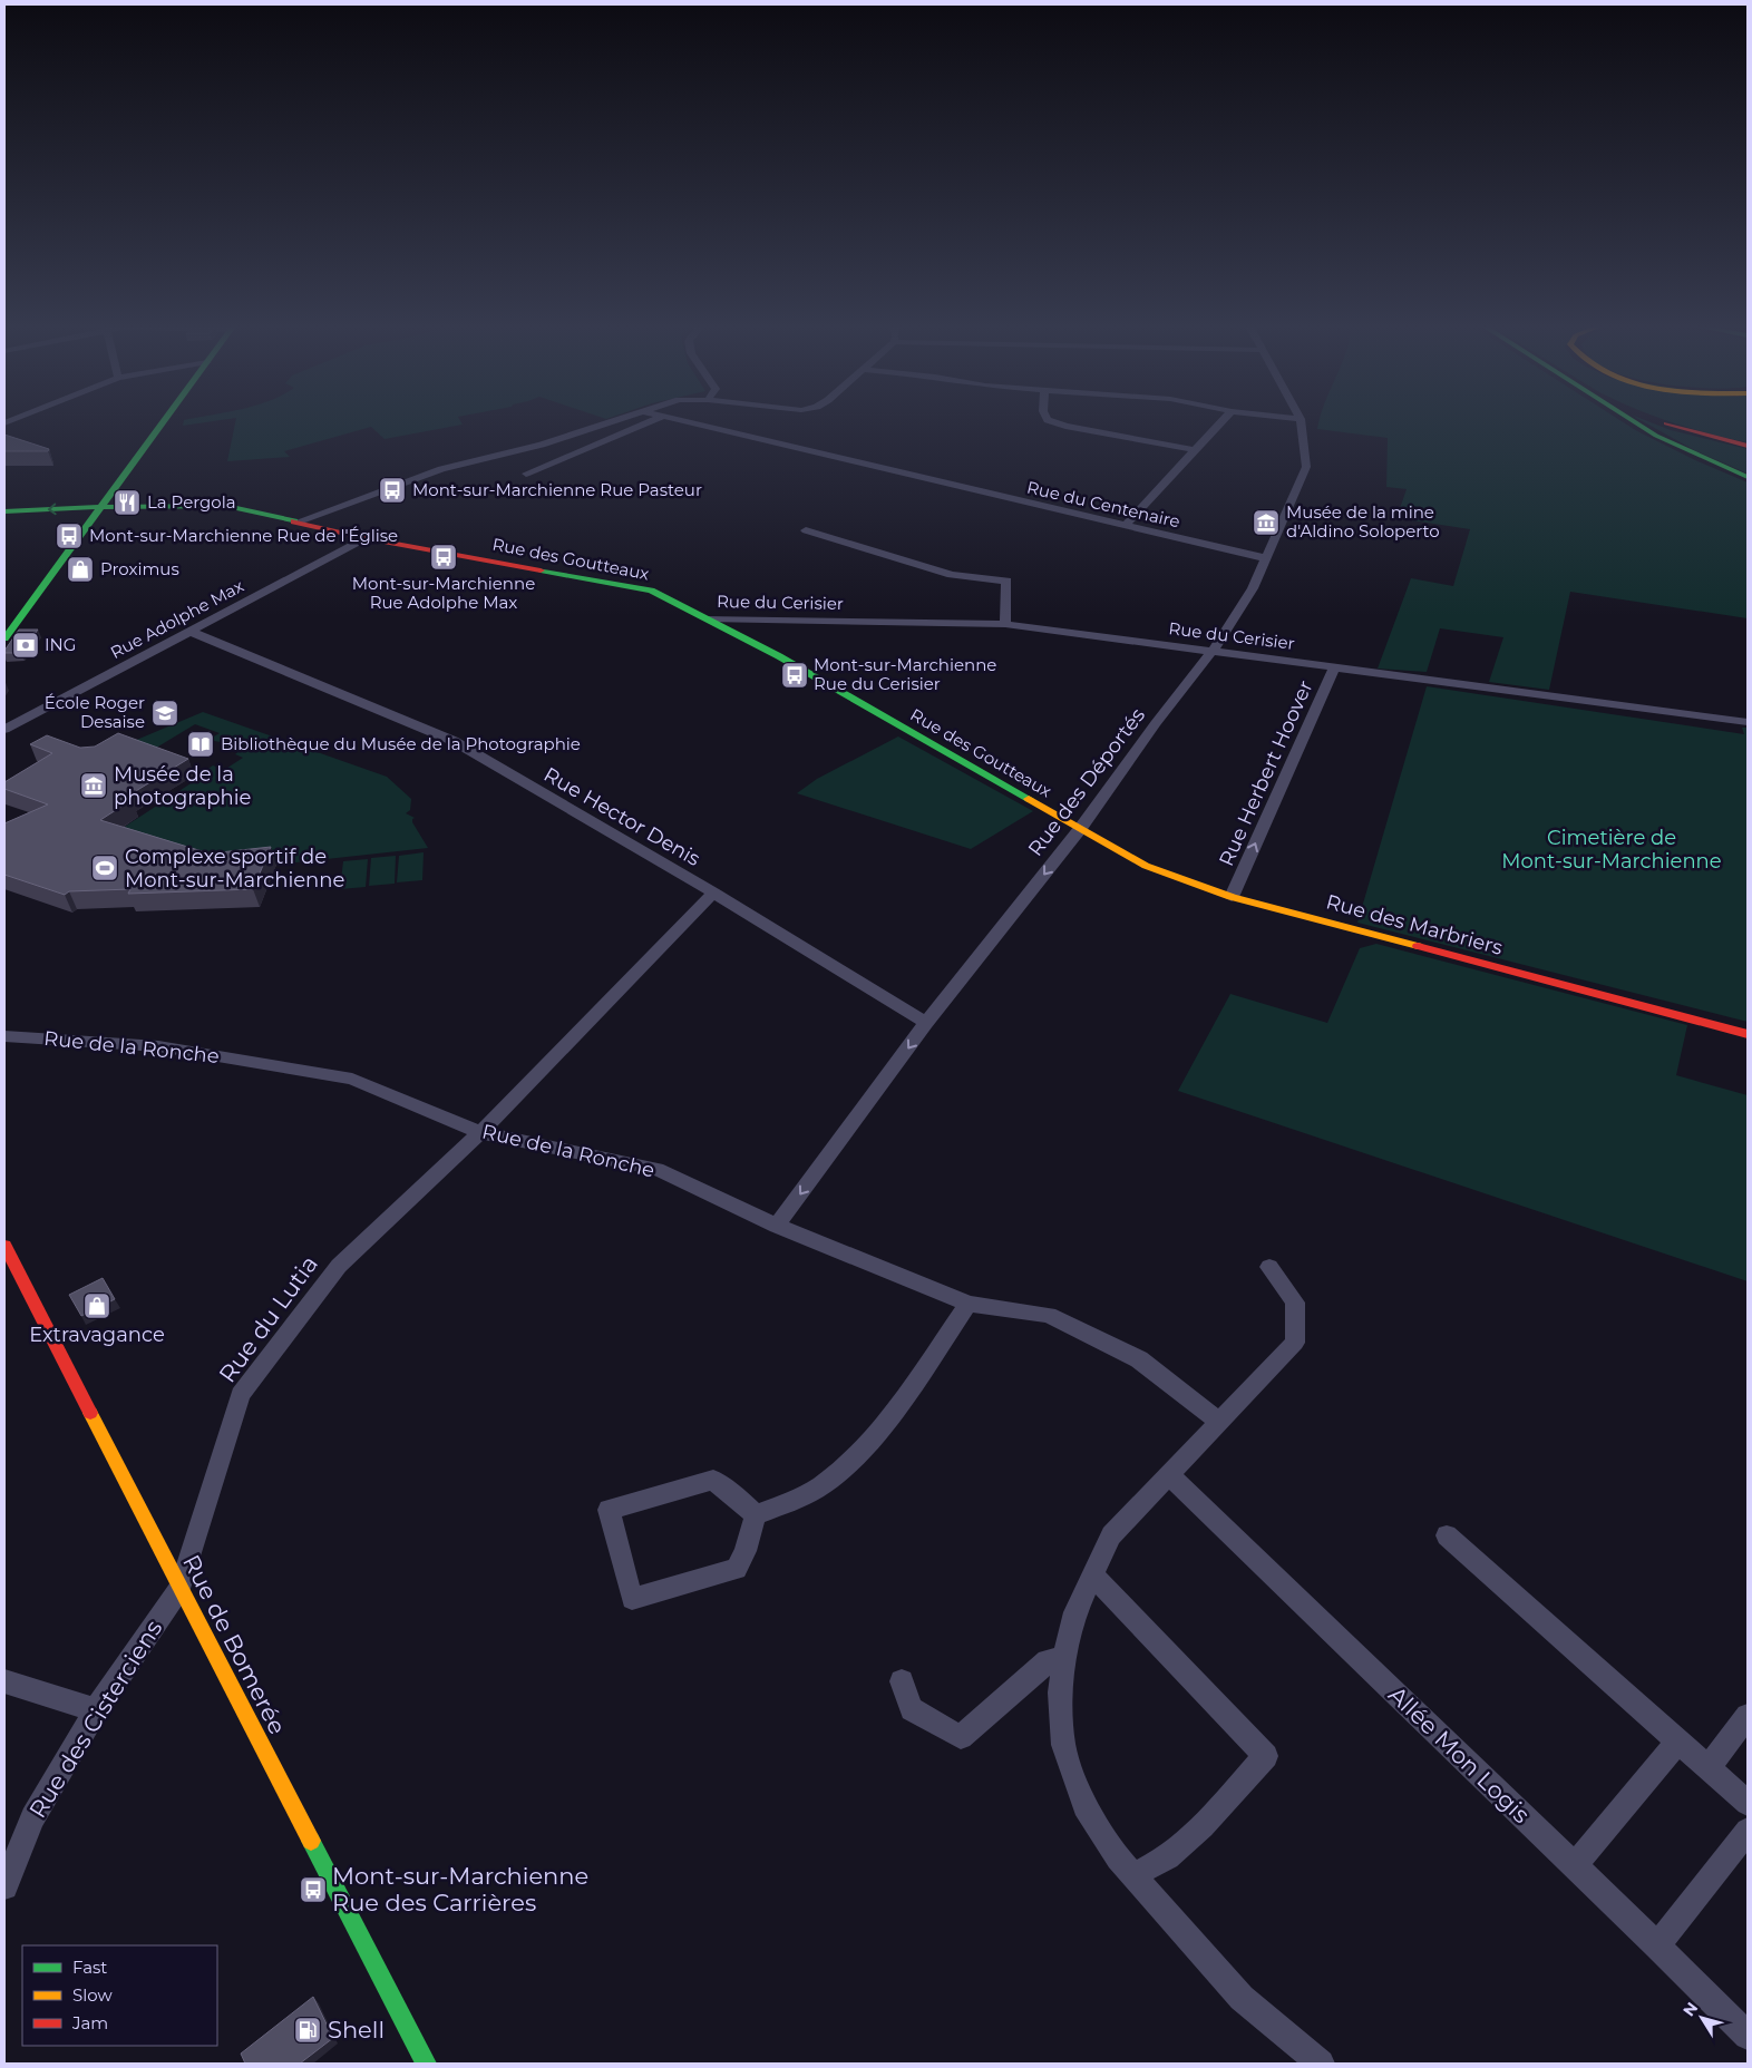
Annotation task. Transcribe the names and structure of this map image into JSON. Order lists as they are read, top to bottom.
{
  "streets": {
    "main road": ["Rue des Goutteaux", "Rue des Marbriers", "Rue de Bomerée"],
    "street": [
      "Rue du Centenaire",
      "Rue du Cerisier",
      "Rue Adolphe Max",
      "Rue Herbert Hoover",
      "Rue des Déportés",
      "Rue Hector Denis",
      "Rue de la Ronche",
      "Rue du Lutia",
      "Rue des Cisterciens",
      "Allée Mon Logis"
    ]
  },
  "crossings": [
    ["Rue du Centenaire", "Rue des Déportés"],
    ["Rue des Goutteaux", "Rue du Cerisier"],
    ["Rue des Goutteaux", "Rue Adolphe Max"],
    ["Rue des Goutteaux", "Rue des Déportés"],
    ["Rue des Goutteaux", "Rue des Marbriers"],
    ["Rue du Cerisier", "Rue Herbert Hoover"],
    ["Rue du Cerisier", "Rue des Déportés"],
    ["Rue Adolphe Max", "Rue Hector Denis"],
    ["Rue Herbert Hoover", "Rue des Marbriers"],
    ["Rue des Déportés", "Rue Hector Denis"],
    ["Rue des Déportés", "Rue des Marbriers"],
    ["Rue des Déportés", "Rue de la Ronche"],
    ["Rue Hector Denis", "Rue du Lutia"],
    ["Rue de la Ronche", "Rue du Lutia"],
    ["Rue du Lutia", "Rue de Bomerée"],
    ["Rue du Lutia", "Rue des Cisterciens"],
    ["Rue de Bomerée", "Rue des Cisterciens"]
  ],
  "one_way": ["Rue Herbert Hoover", "Rue des Déportés"],
  "parks": ["Cimetière de Mont-sur-Marchienne"],
  "places": {
    "bus stop": [
      "Mont-sur-Marchienne Rue Pasteur",
      "Mont-sur-Marchienne Rue de l'Église",
      "Mont-sur-Marchienne Rue Adolphe Max",
      "Mont-sur-Marchienne Rue du Cerisier",
      "Mont-sur-Marchienne Rue des Carrières"
    ],
    "restaurant": ["La Pergola"],
    "museum": ["Musée de la mine d'Aldino Soloperto", "Musée de la photographie"],
    "shop": ["Proximus", "Extravagance"],
    "bank": ["ING"],
    "school or university": ["École Roger Desaise"],
    "library": ["Bibliothèque du Musée de la Photographie"],
    "sports": ["Complexe sportif de Mont-sur-Marchienne"],
    "fuel station": ["Shell"]
  },
  "legend": ["Fast", "Slow", "Jam"],
  "north": "top left"
}
